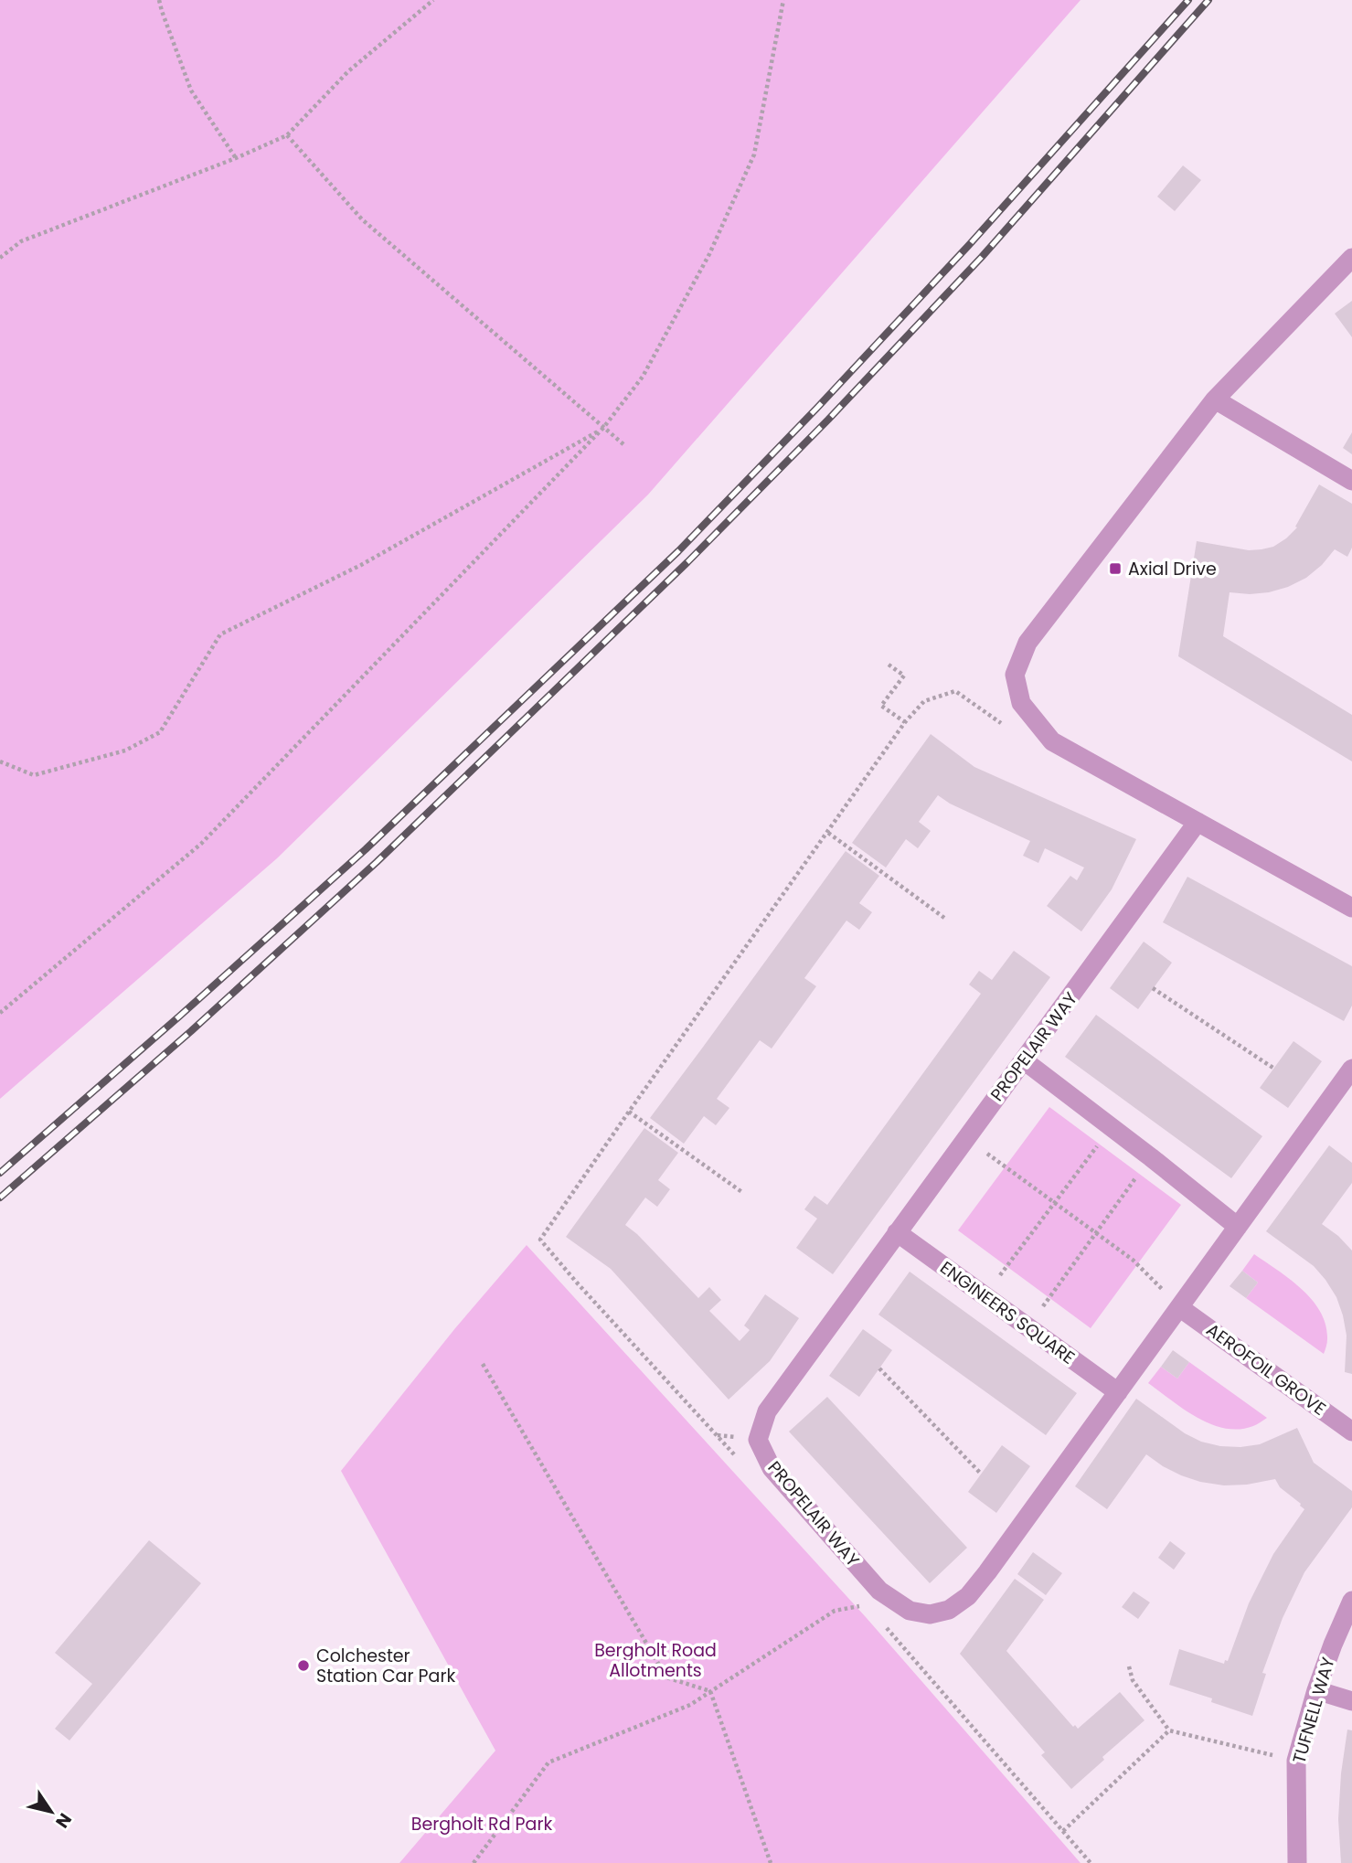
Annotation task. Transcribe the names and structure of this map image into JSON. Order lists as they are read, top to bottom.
{
  "streets": {
    "street": [
      "PROPELAIR WAY",
      "ENGINEERS SQUARE",
      "AEROFOIL GROVE",
      "TUFNELL WAY"
    ]
  },
  "crossings": [
    ["PROPELAIR WAY", "ENGINEERS SQUARE"],
    ["PROPELAIR WAY", "AEROFOIL GROVE"]
  ],
  "parks": ["Bergholt Road Allotments", "Bergholt Rd Park"],
  "places": {
    "transit": ["Axial Drive"],
    "other": ["Colchester Station Car Park"]
  },
  "north": "bottom right"
}
